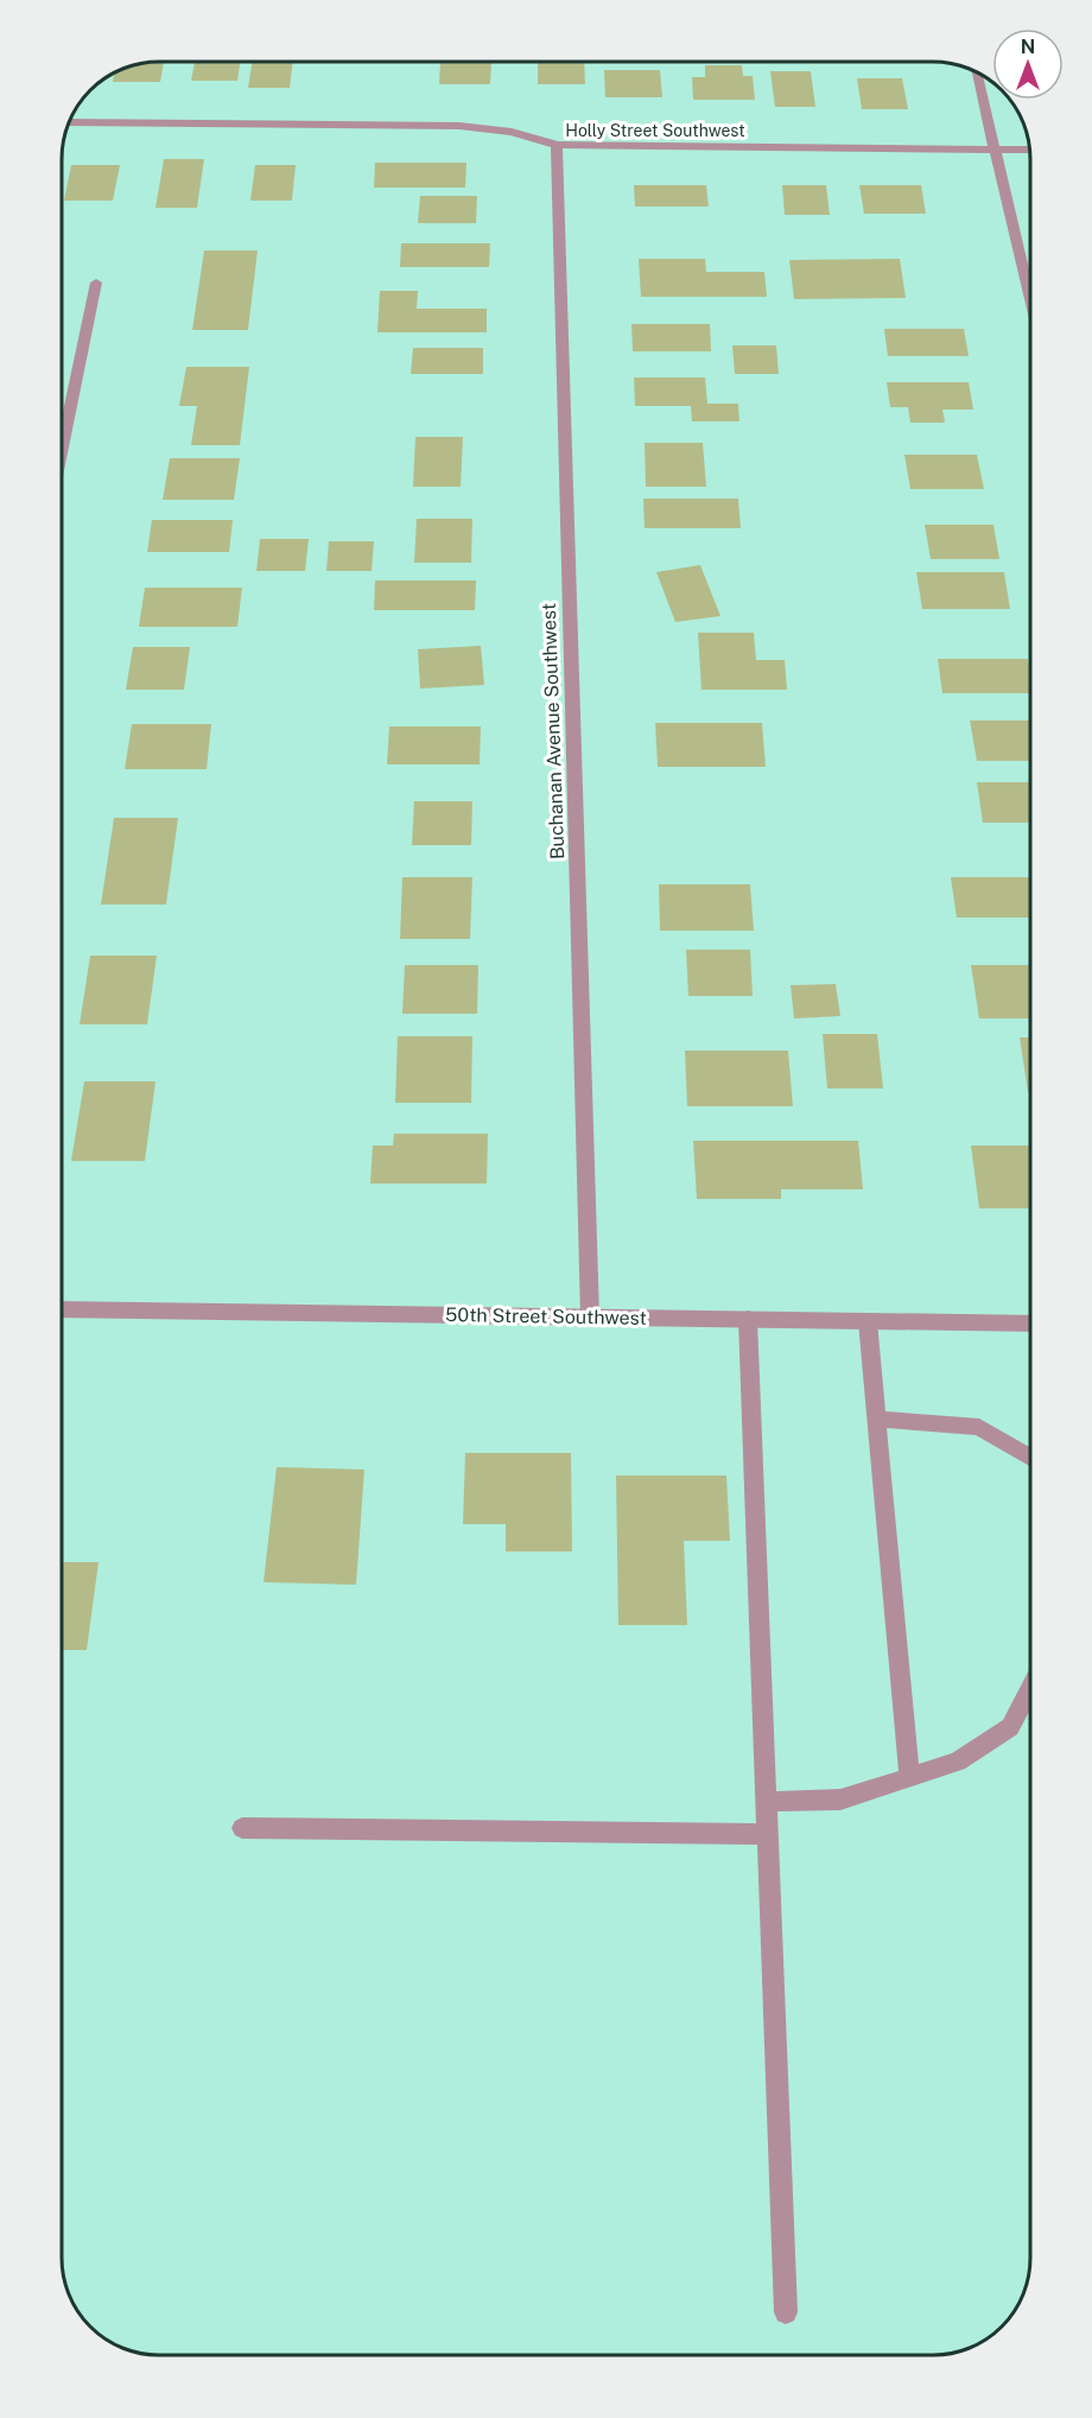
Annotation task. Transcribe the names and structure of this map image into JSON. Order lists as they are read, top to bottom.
{
  "streets": {
    "street": ["Holly Street Southwest", "Buchanan Avenue Southwest", "50th Street Southwest"]
  },
  "crossings": [
    ["Holly Street Southwest", "Buchanan Avenue Southwest"],
    ["Buchanan Avenue Southwest", "50th Street Southwest"]
  ],
  "north": "top"
}
